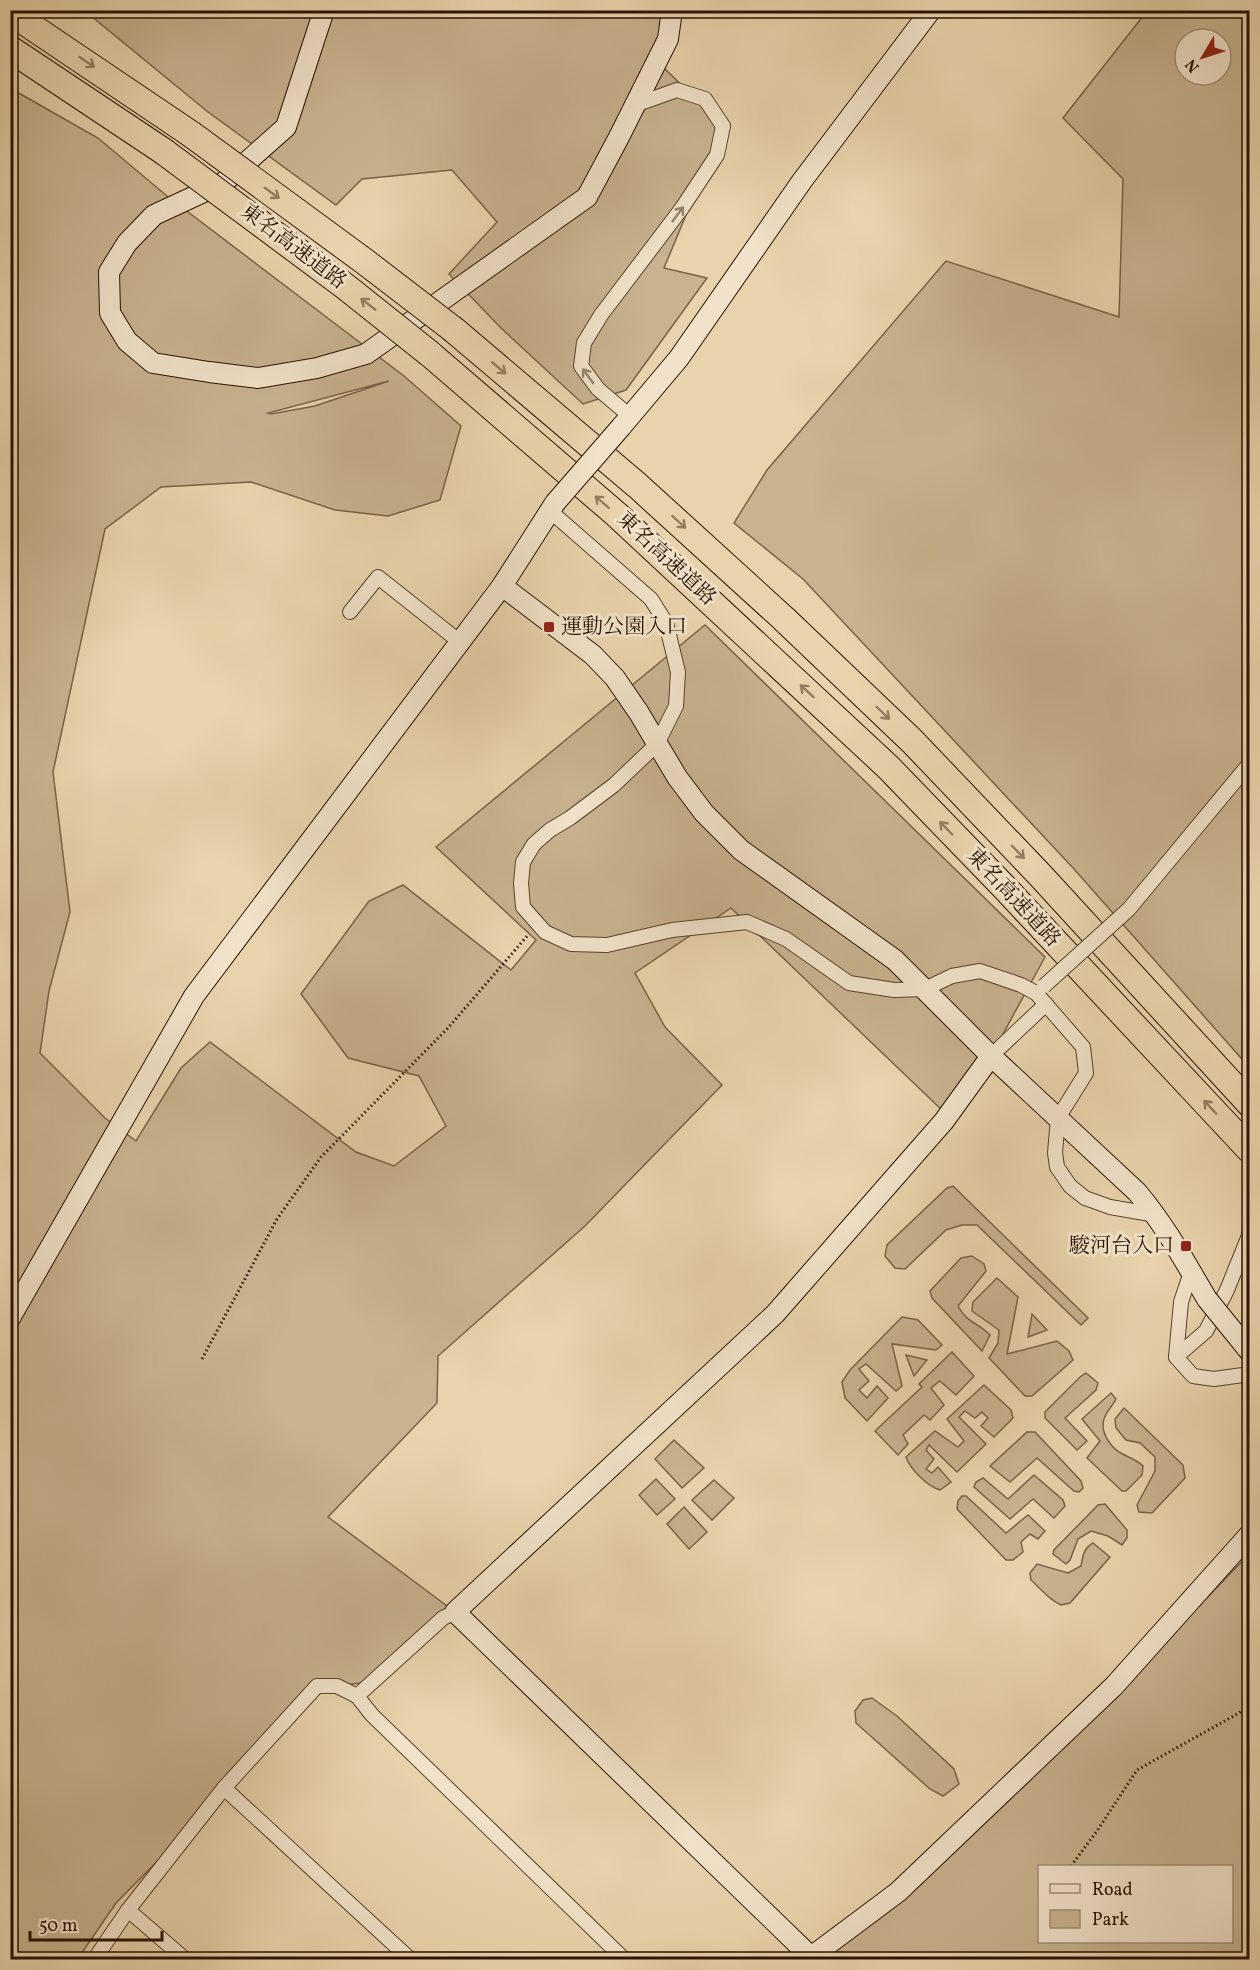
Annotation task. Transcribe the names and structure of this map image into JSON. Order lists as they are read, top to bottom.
{
  "streets": {
    "highway": ["東名高速道路"]
  },
  "places": {
    "transit": ["運動公園入口", "駿河台入口"]
  },
  "legend": ["Road", "Park"],
  "scale_bar": "50 m",
  "north": "bottom left"
}
